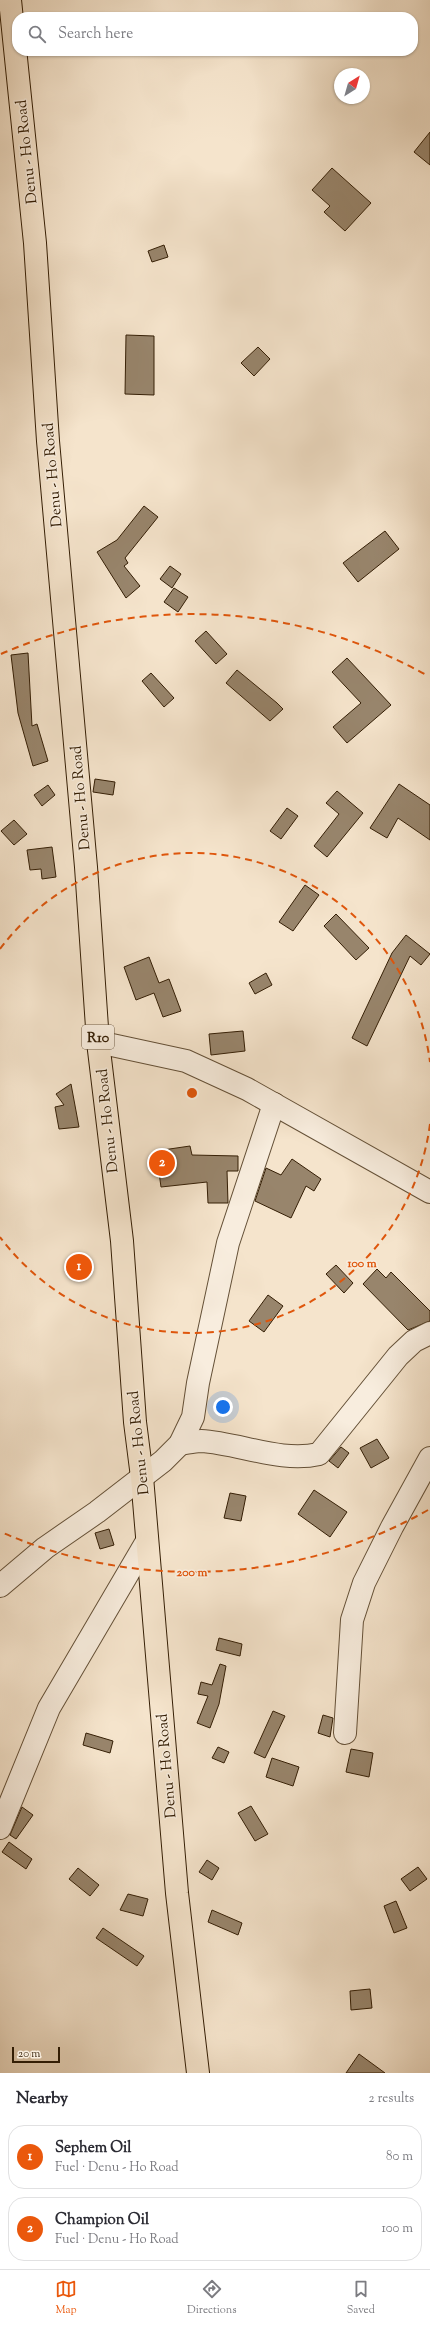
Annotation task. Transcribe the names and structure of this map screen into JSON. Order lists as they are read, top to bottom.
{
  "streets": {
    "main road": ["Denu - Ho Road", "R10"]
  },
  "scale_bar": "20 m",
  "north": "top right",
  "page": {
    "search": "Search here",
    "pins": ["2", "1"],
    "scale": "20 m",
    "heading": ["Nearby", "2 results"],
    "list": [
      {
        "mark": "1",
        "name": "Sephem Oil",
        "note": "Fuel · Denu - Ho Road",
        "value": "80 m"
      },
      {
        "mark": "2",
        "name": "Champion Oil",
        "note": "Fuel · Denu - Ho Road",
        "value": "100 m"
      }
    ],
    "nav": ["Map", "Directions", "Saved"]
  },
  "rings": ["100 m", "200 m"]
}
